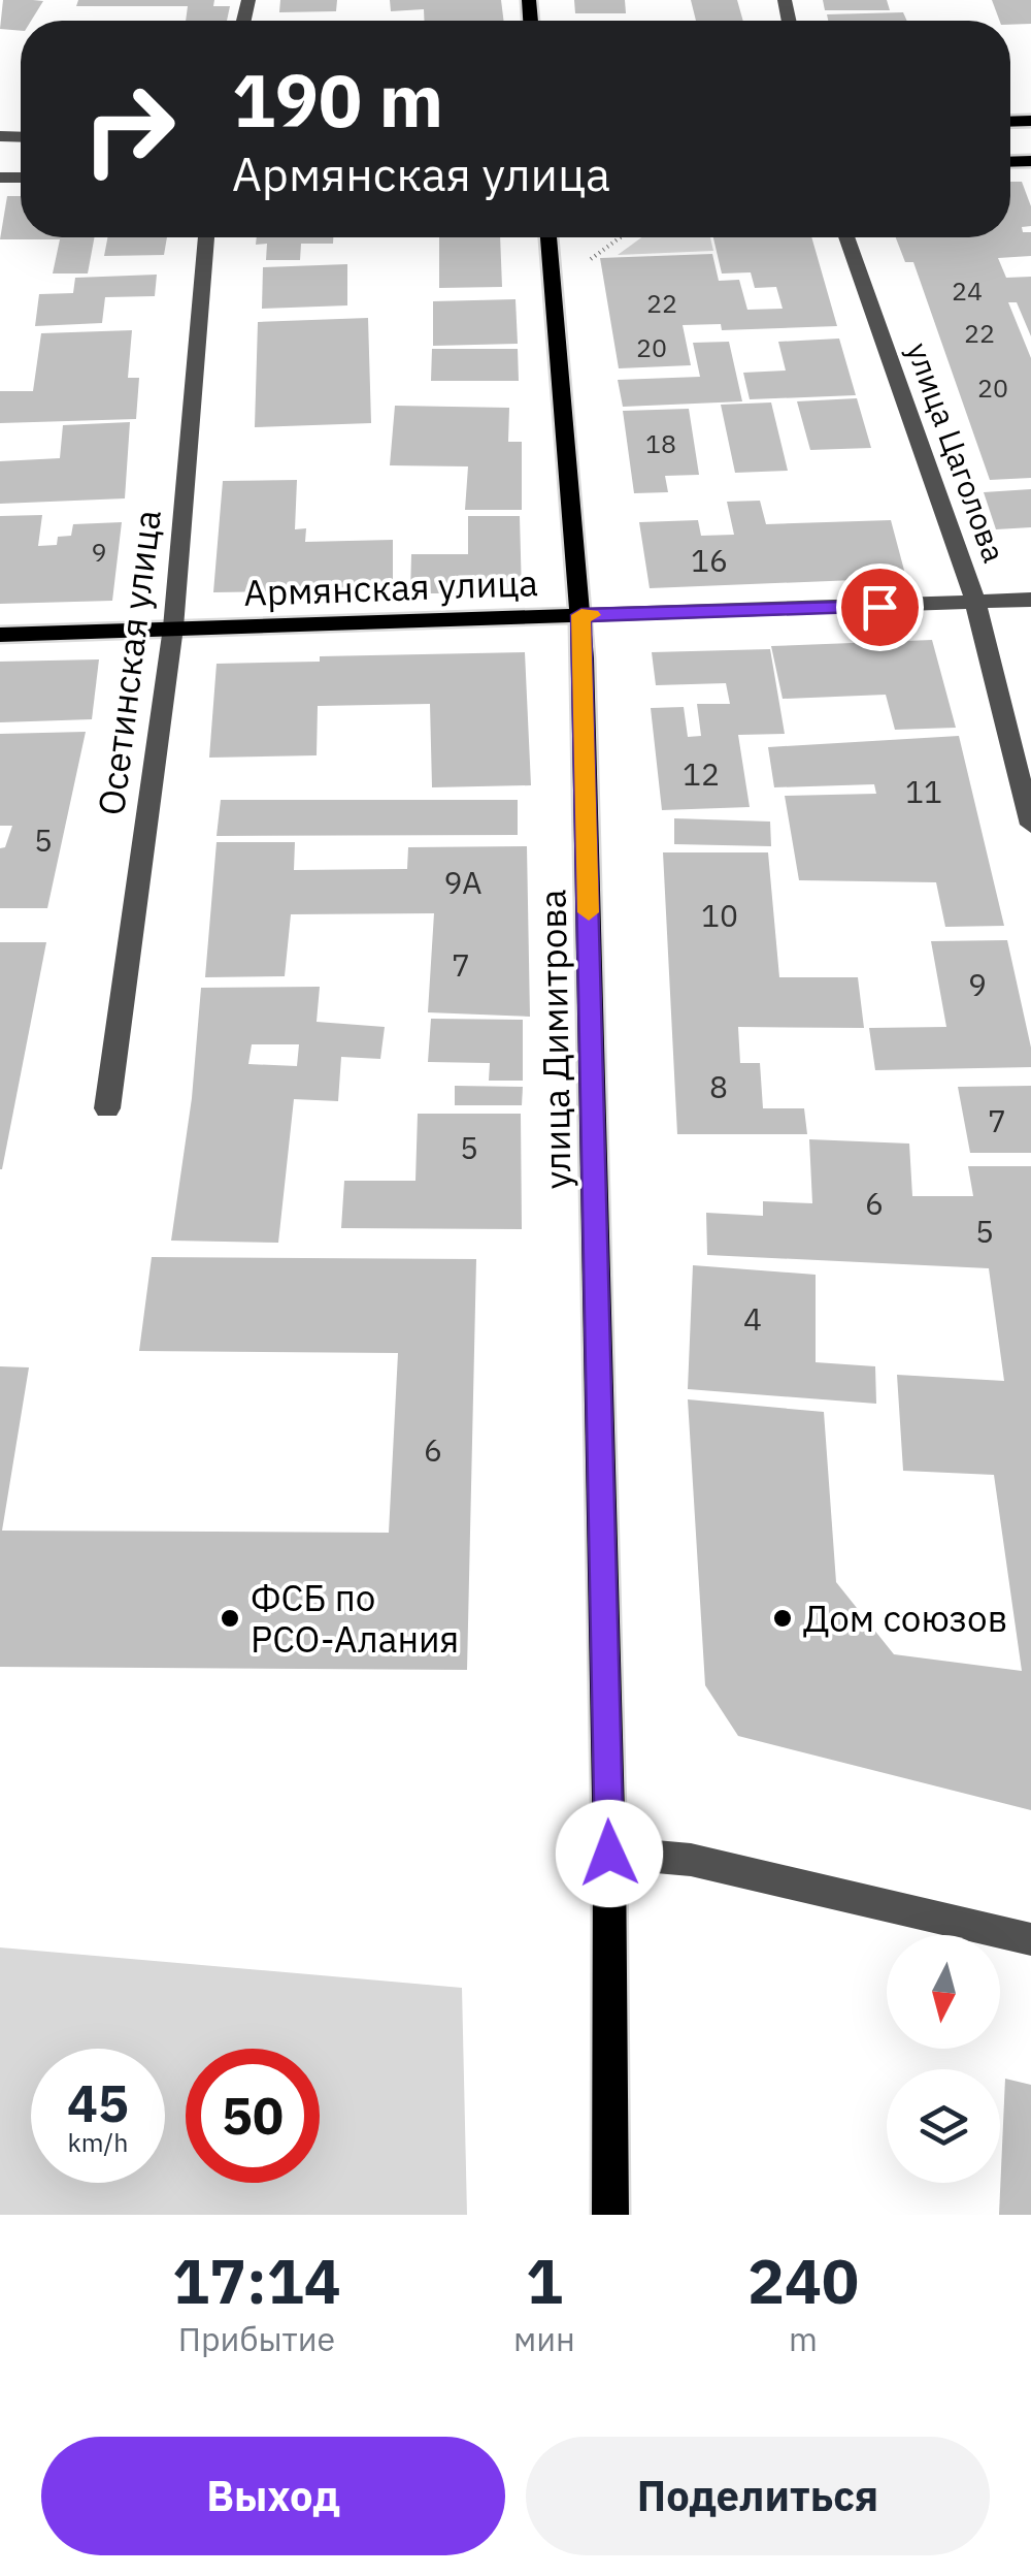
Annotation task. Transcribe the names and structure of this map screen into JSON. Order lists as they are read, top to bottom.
{
  "streets": {
    "main road": ["Армянская улица", "улица Димитрова"],
    "street": ["улица Цаголова", "Осетинская улица"]
  },
  "crossings": [
    ["улица Цаголова", "Армянская улица"],
    ["Армянская улица", "Осетинская улица"],
    ["Армянская улица", "улица Димитрова"]
  ],
  "places": ["ФСБ по РСО-Алания", "Дом союзов"],
  "house_numbers": [
    "24",
    "22",
    "22",
    "20",
    "20",
    "18",
    "9",
    "16",
    "12",
    "11",
    "5",
    "9А",
    "10",
    "7",
    "9",
    "8",
    "7",
    "5",
    "6",
    "5",
    "4",
    "6"
  ],
  "north": "bottom",
  "page": {
    "turn": ["190 m", "Армянская улица"],
    "speed": "45 km/h",
    "limit": "50",
    "eta": [
      "17:14",
      "Прибытие",
      "1",
      "мин",
      "240",
      "m"
    ],
    "buttons": ["Выход", "Поделиться"]
  }
}
